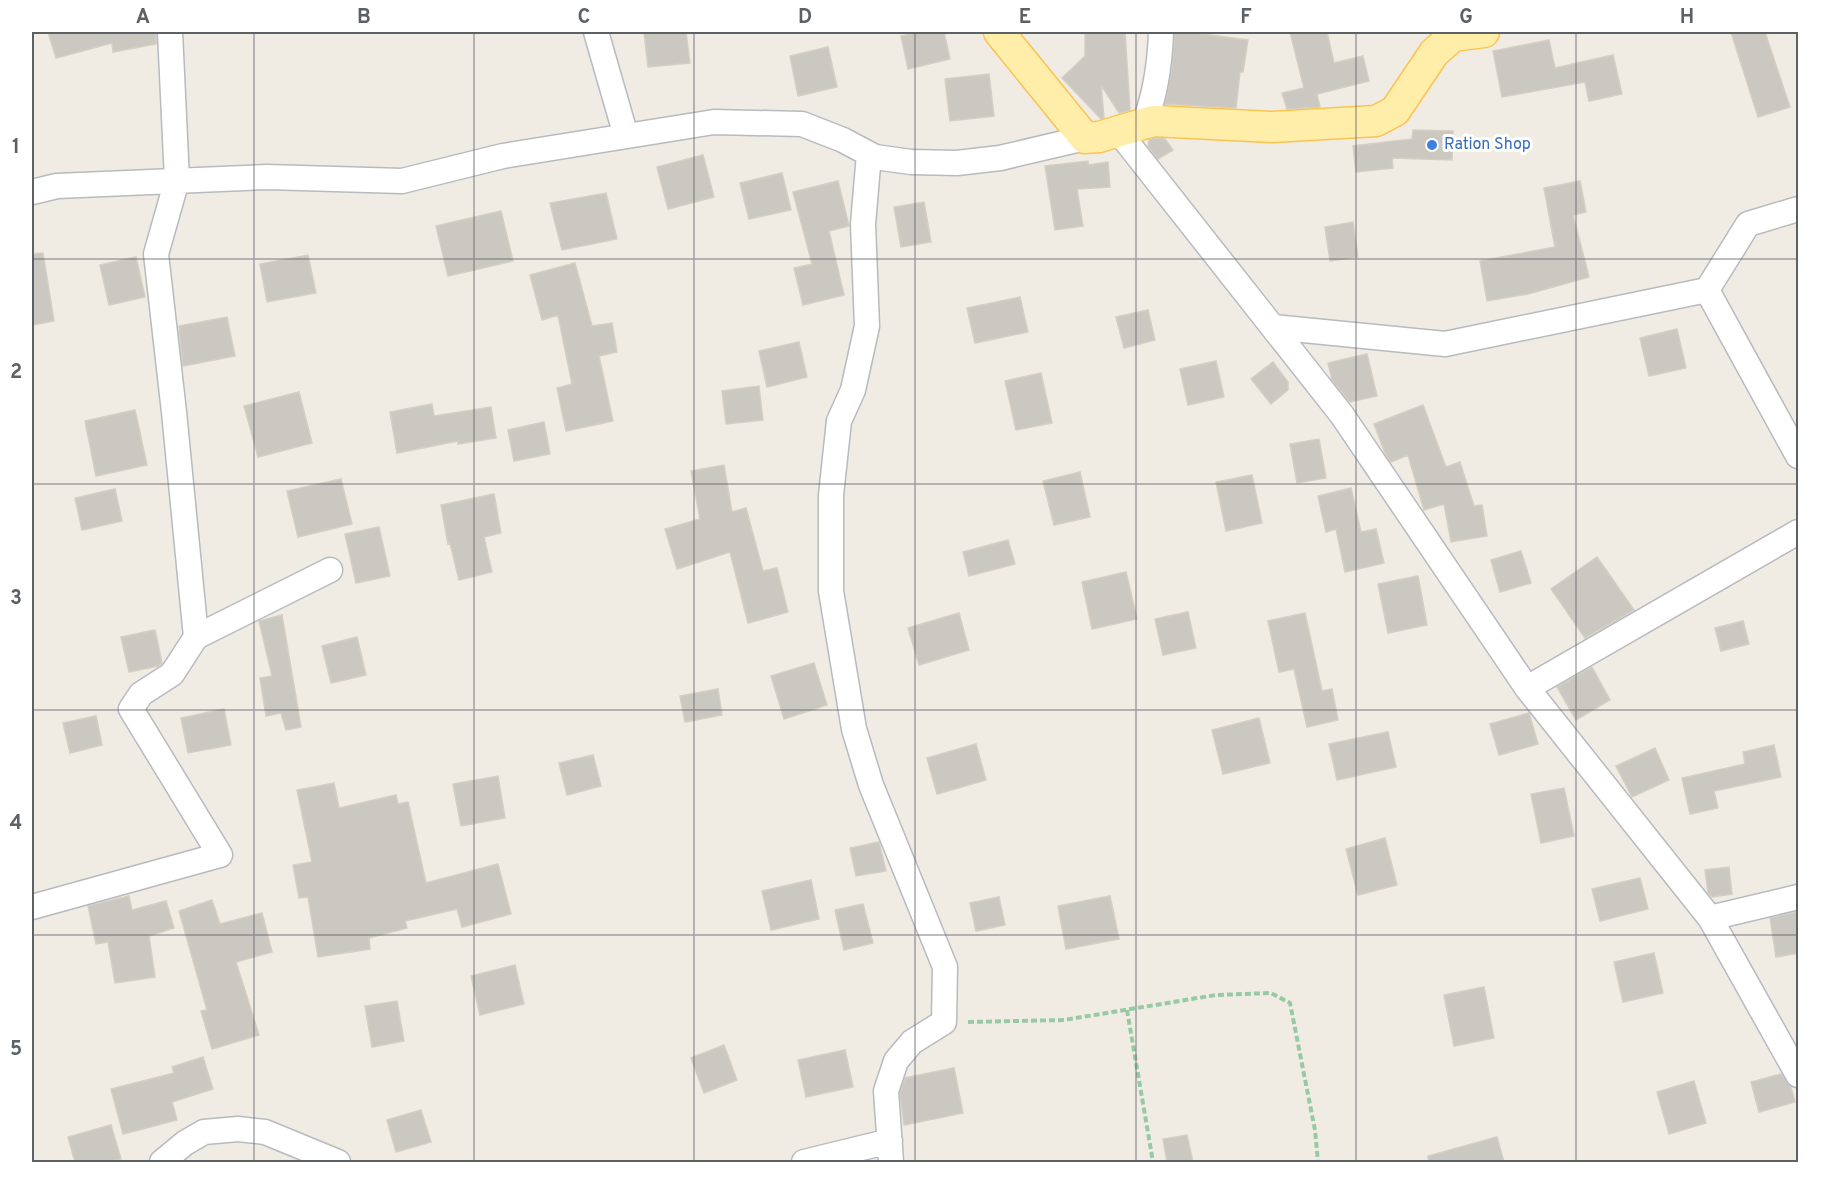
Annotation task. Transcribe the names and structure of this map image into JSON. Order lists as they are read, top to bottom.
{
  "places": ["Ration Shop"],
  "grid": {
    "columns": [
      "A",
      "B",
      "C",
      "D",
      "E",
      "F",
      "G",
      "H"
    ],
    "rows": [
      "1",
      "2",
      "3",
      "4",
      "5"
    ]
  }
}
